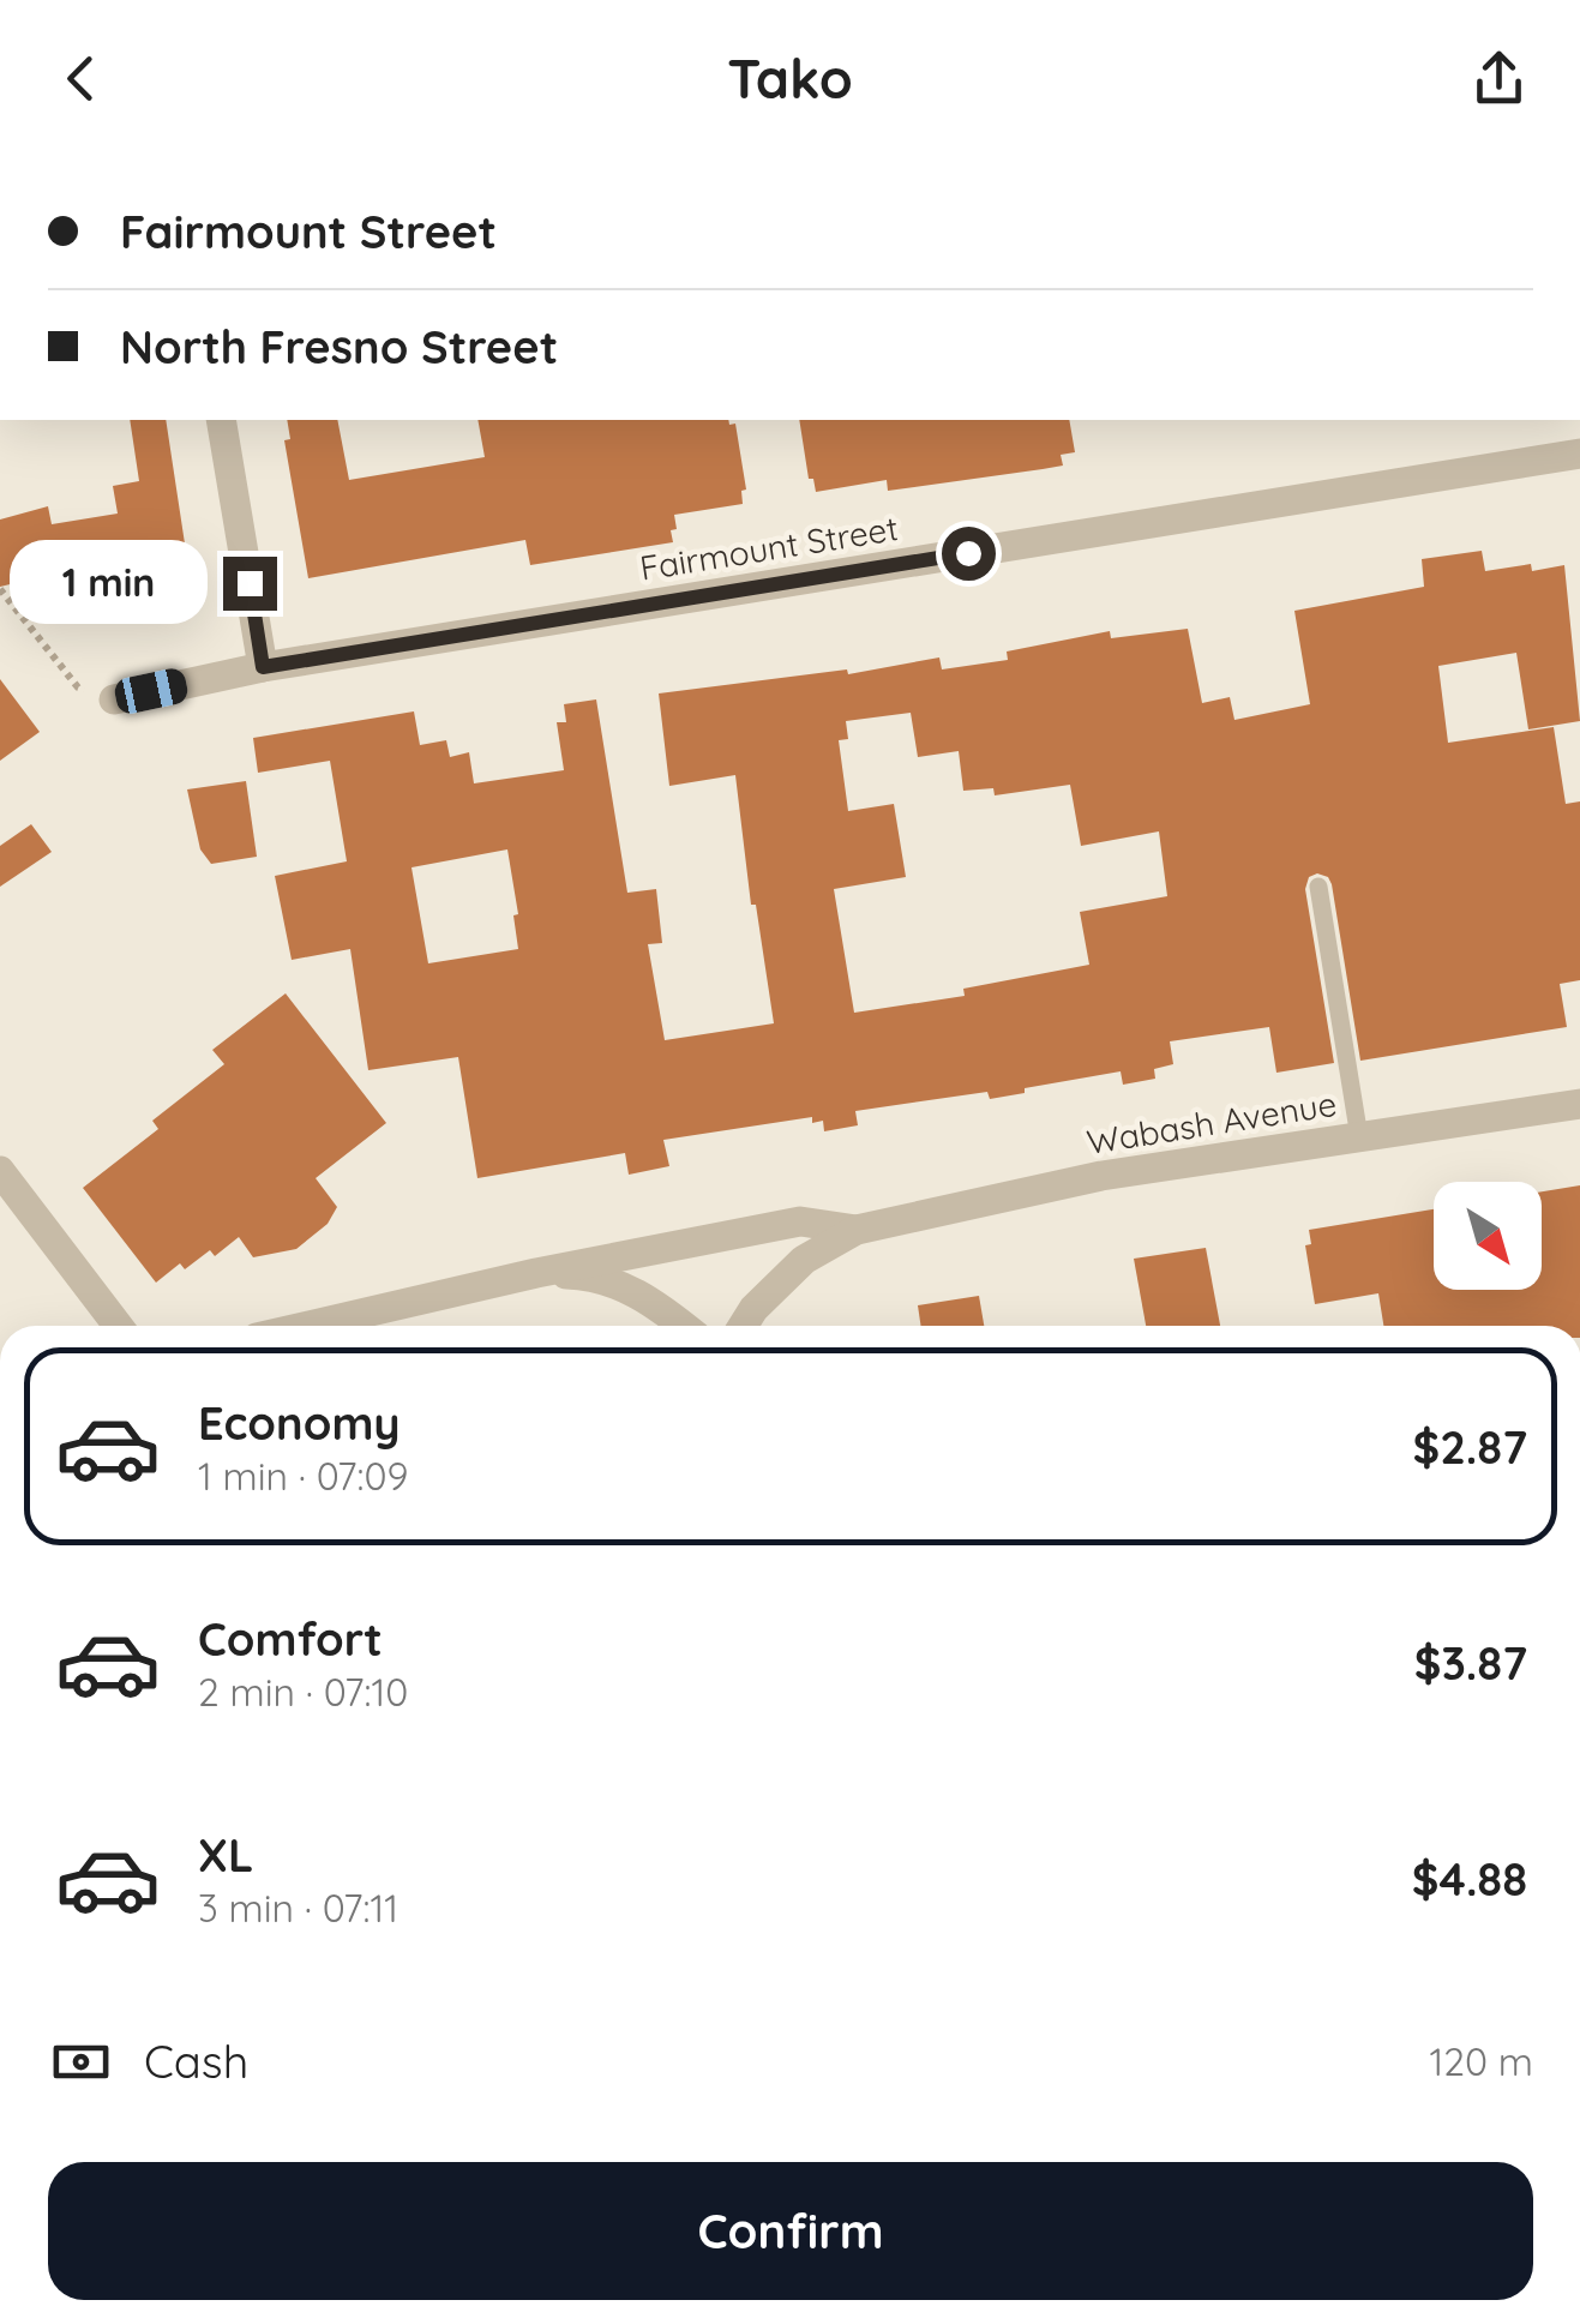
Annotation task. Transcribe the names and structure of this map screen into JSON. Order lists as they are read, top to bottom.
{
  "streets": {
    "street": ["Fairmount Street", "Wabash Avenue"]
  },
  "north": "bottom right",
  "page": {
    "header": "Tako",
    "banner": ["Fairmount Street", "North Fresno Street"],
    "bubble": "1 min",
    "list": [
      {
        "name": "Economy",
        "note": "1 min · 07:09",
        "value": "$2.87"
      },
      {
        "name": "Comfort",
        "note": "2 min · 07:10",
        "value": "$3.87"
      },
      {
        "name": "XL",
        "note": "3 min · 07:11",
        "value": "$4.88"
      }
    ],
    "pay": ["Cash", "120 m"],
    "buttons": "Confirm"
  }
}
